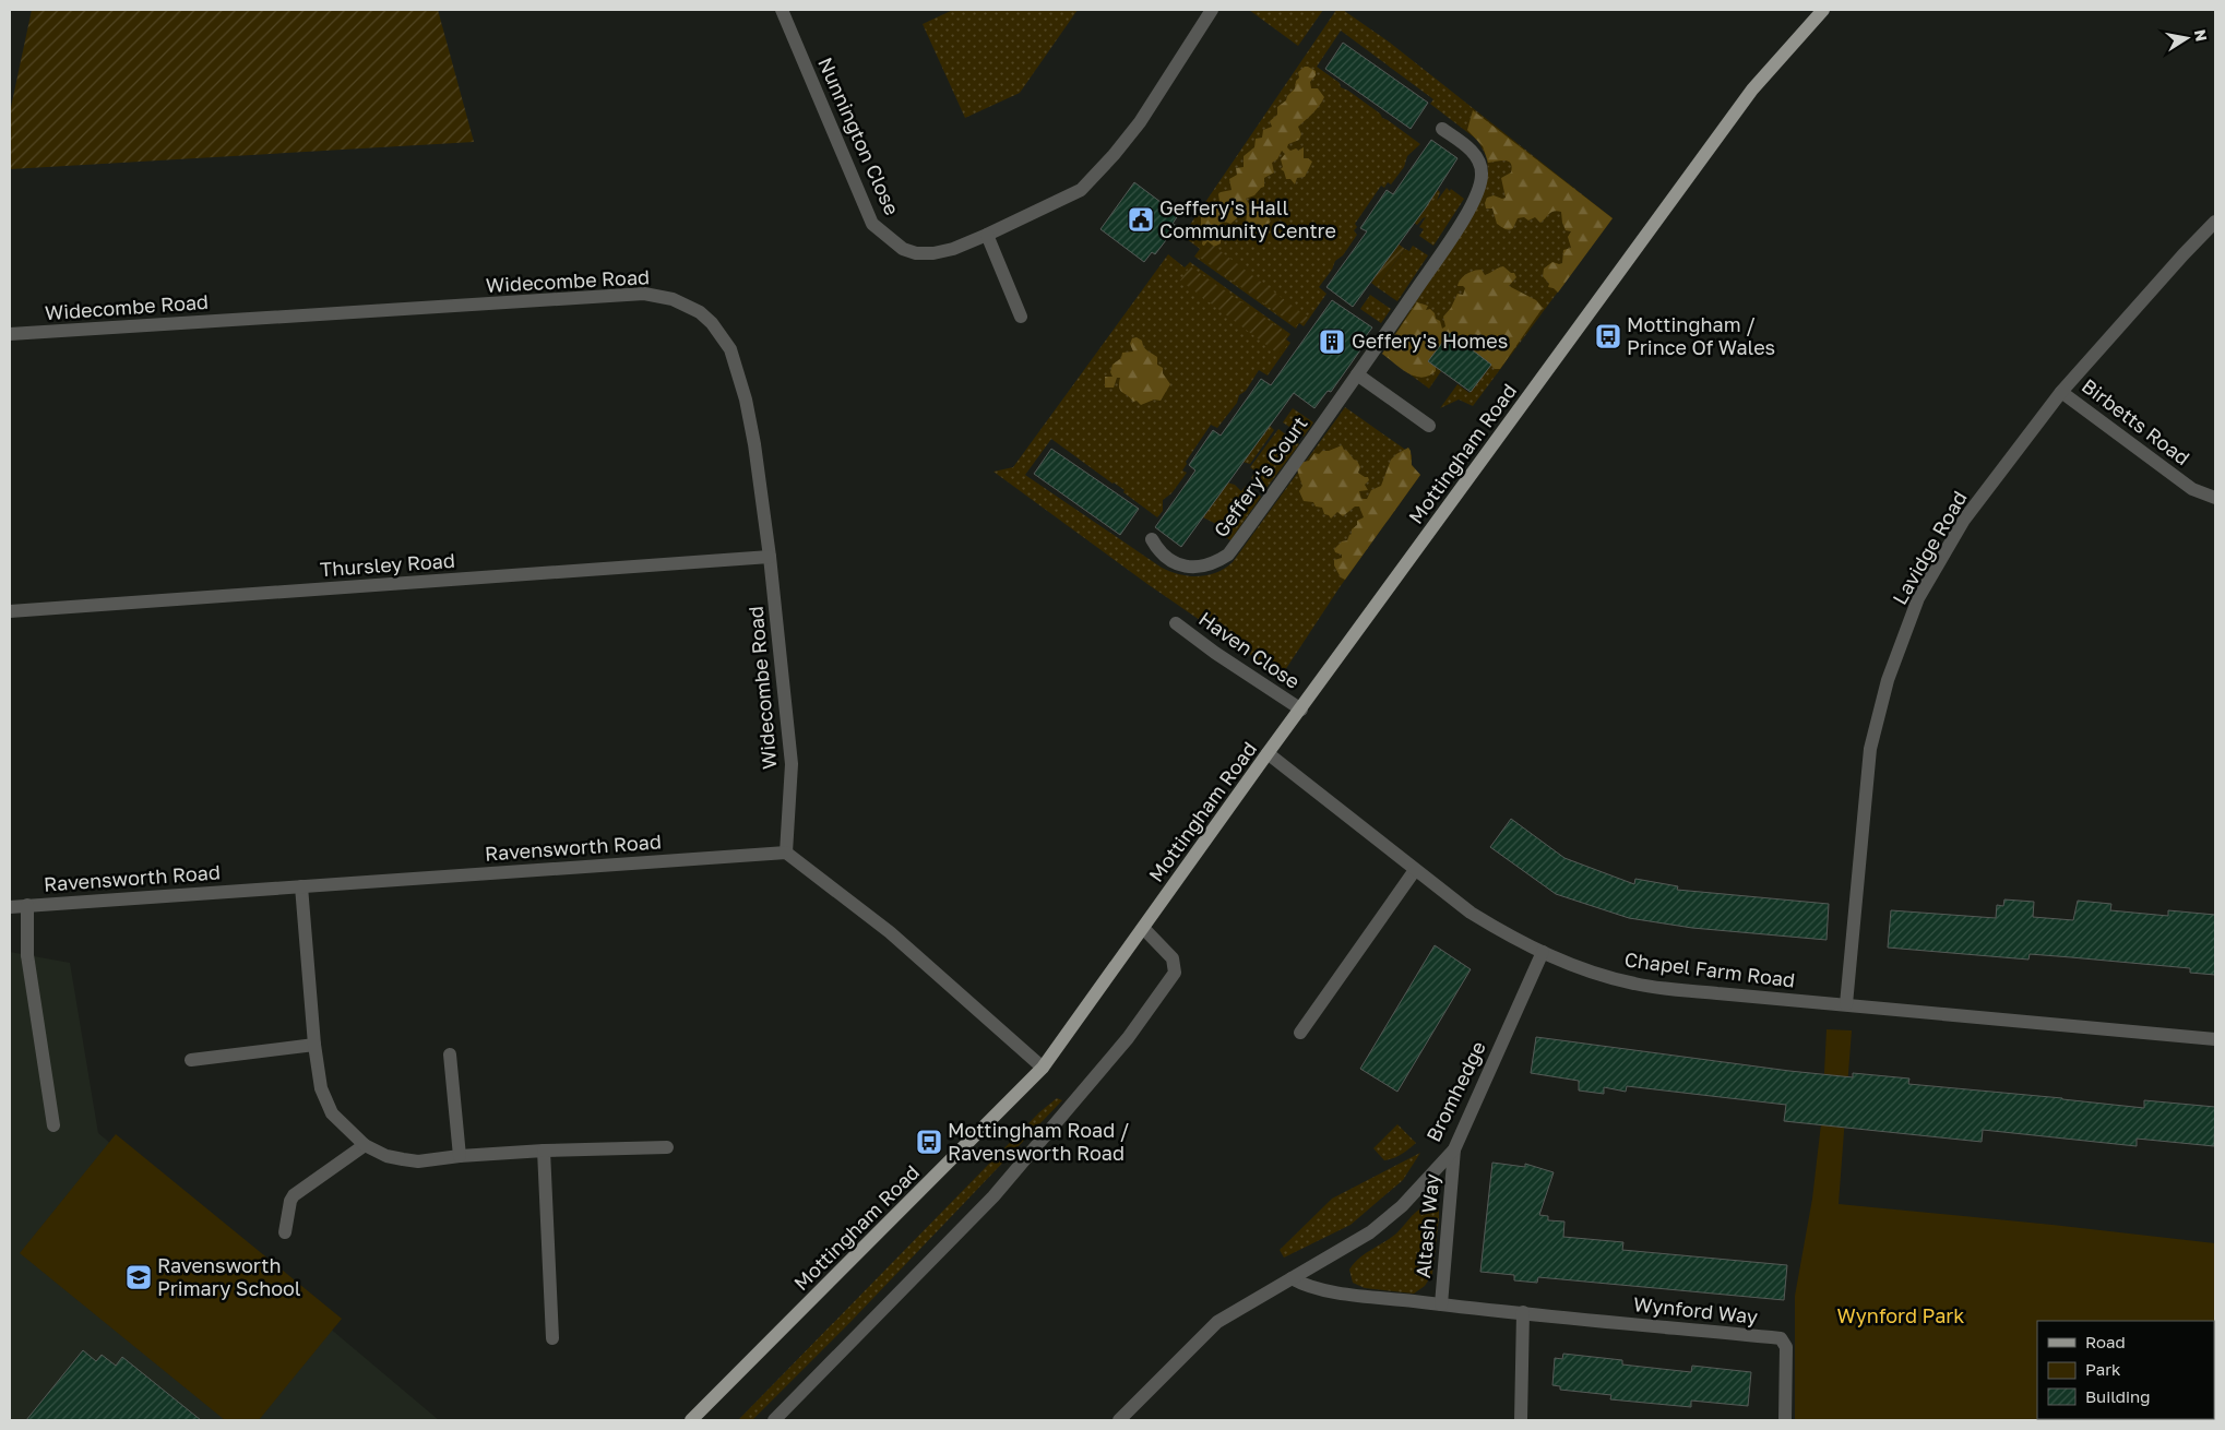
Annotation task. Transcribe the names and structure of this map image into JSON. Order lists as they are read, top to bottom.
{
  "streets": {
    "main road": ["Mottingham Road"],
    "street": [
      "Nunnington Close",
      "Widecombe Road",
      "Birbetts Road",
      "Geffery's Court",
      "Lavidge Road",
      "Thursley Road",
      "Haven Close",
      "Ravensworth Road",
      "Chapel Farm Road",
      "Bromhedge",
      "Altash Way",
      "Wynford Way"
    ]
  },
  "crossings": [
    ["Widecombe Road", "Thursley Road"],
    ["Widecombe Road", "Ravensworth Road"],
    ["Birbetts Road", "Lavidge Road"],
    ["Mottingham Road", "Haven Close"],
    ["Mottingham Road", "Chapel Farm Road"],
    ["Lavidge Road", "Chapel Farm Road"],
    ["Chapel Farm Road", "Bromhedge"],
    ["Bromhedge", "Altash Way"]
  ],
  "parks": ["Wynford Park"],
  "places": {
    "public building": ["Geffery's Hall Community Centre"],
    "bus stop": ["Mottingham / Prince Of Wales", "Mottingham Road / Ravensworth Road"],
    "building": ["Geffery's Homes"],
    "school or university": ["Ravensworth Primary School"]
  },
  "legend": ["Road", "Park", "Building"],
  "north": "right"
}
